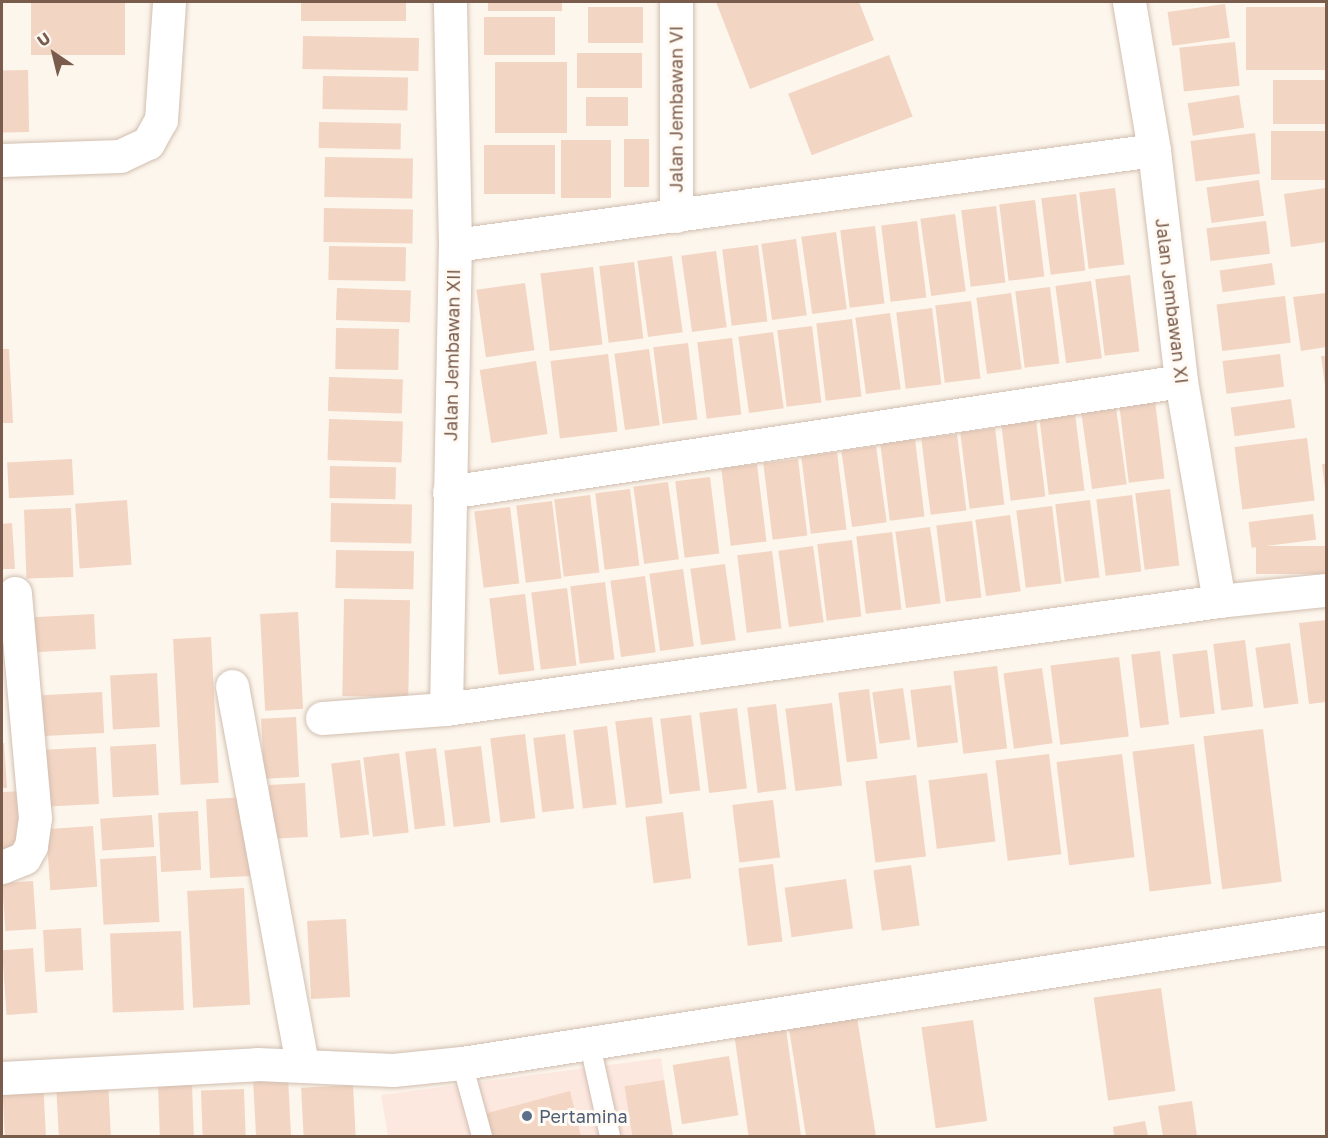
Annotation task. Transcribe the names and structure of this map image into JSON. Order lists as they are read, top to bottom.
{
  "streets": {
    "street": ["Jalan Jembawan VI", "Jalan Jembawan XI", "Jalan Jembawan XII"]
  },
  "places": ["Pertamina"],
  "north": "top left"
}
